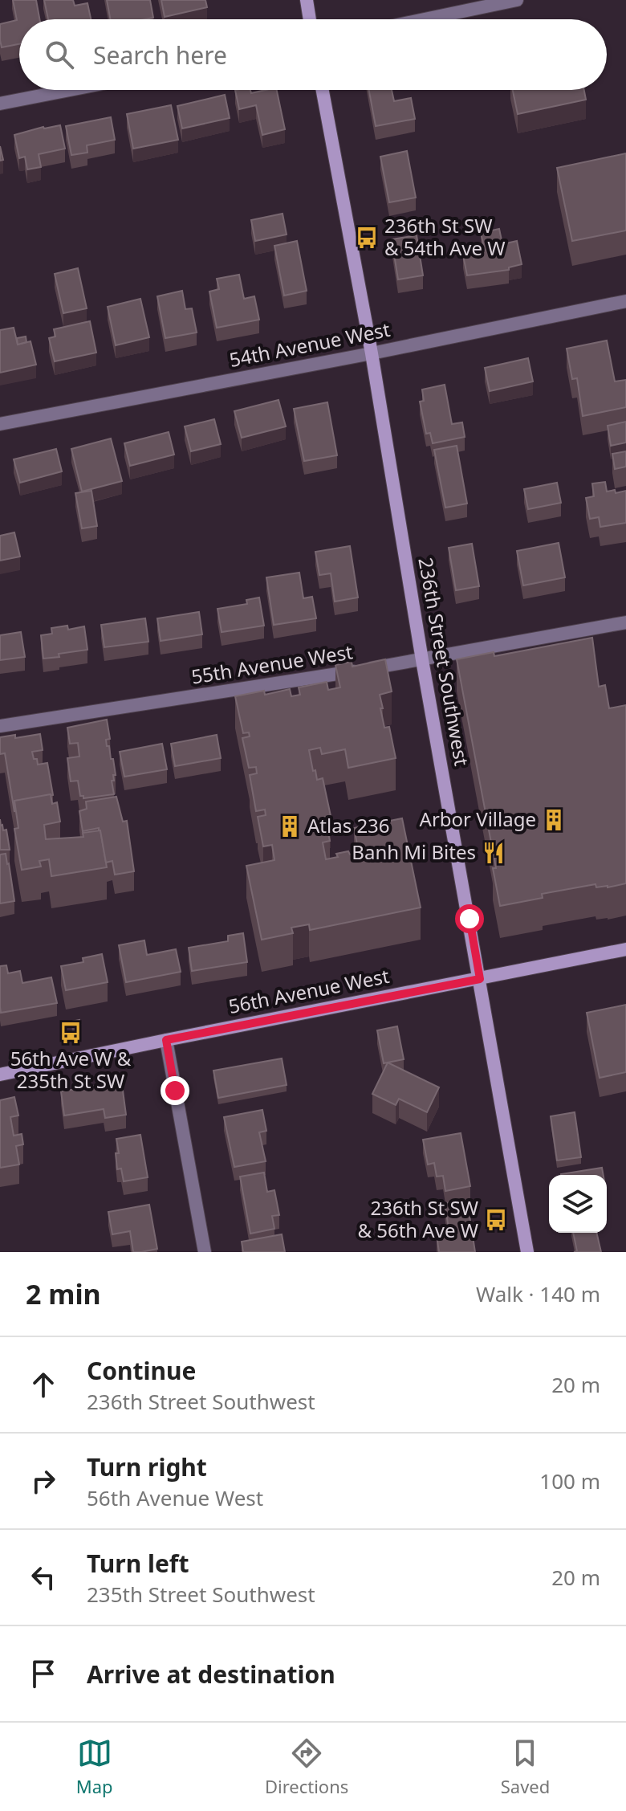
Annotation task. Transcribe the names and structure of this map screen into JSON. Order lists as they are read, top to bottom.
{
  "streets": {
    "main road": ["236th Street Southwest", "56th Avenue West"],
    "street": ["54th Avenue West", "55th Avenue West"]
  },
  "crossings": [
    ["54th Avenue West", "236th Street Southwest"],
    ["236th Street Southwest", "55th Avenue West"],
    ["236th Street Southwest", "56th Avenue West"]
  ],
  "places": {
    "bus stop": ["236th St SW & 54th Ave W", "56th Ave W & 235th St SW", "236th St SW & 56th Ave W"],
    "building": ["Arbor Village", "Atlas 236"],
    "restaurant": ["Banh Mi Bites"]
  },
  "page": {
    "search": "Search here",
    "heading": ["2 min", "Walk · 140 m"],
    "list": [
      ["Continue", "236th Street Southwest", "20 m"],
      ["Turn right", "56th Avenue West", "100 m"],
      ["Turn left", "235th Street Southwest", "20 m"],
      "Arrive at destination"
    ],
    "nav": ["Map", "Directions", "Saved"]
  }
}
